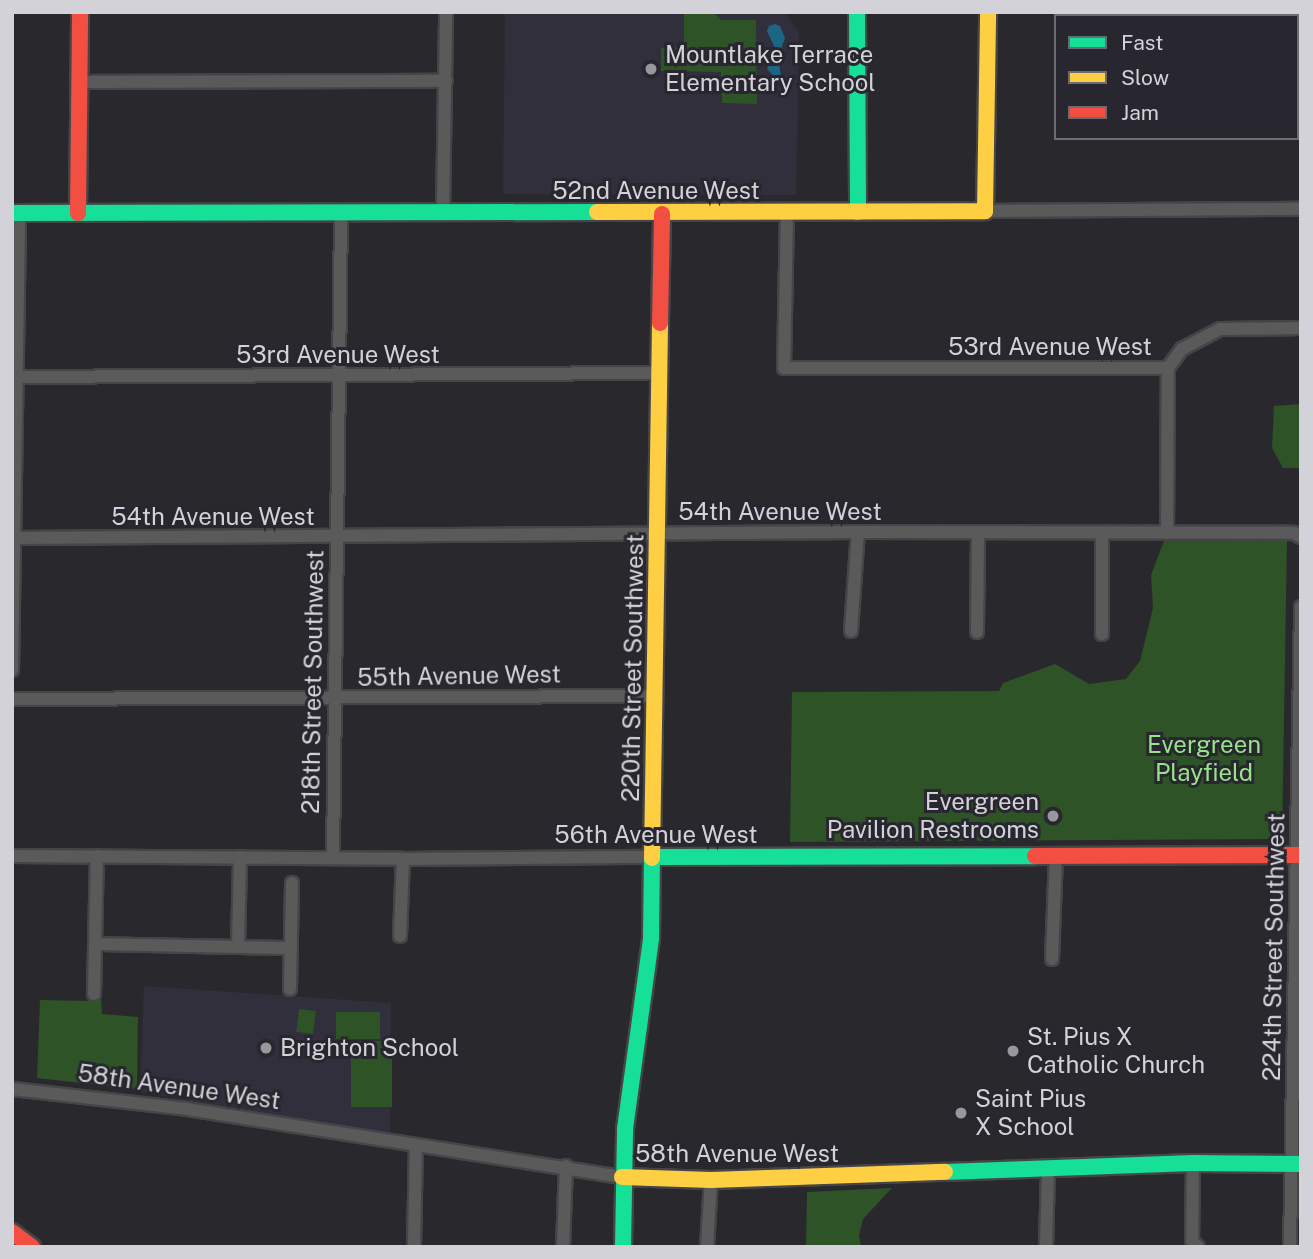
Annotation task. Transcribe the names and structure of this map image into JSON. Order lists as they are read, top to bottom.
{
  "streets": {
    "main road": [
      "52nd Avenue West",
      "220th Street Southwest",
      "56th Avenue West",
      "58th Avenue West"
    ],
    "street": [
      "53rd Avenue West",
      "54th Avenue West",
      "55th Avenue West",
      "218th Street Southwest",
      "224th Street Southwest"
    ]
  },
  "crossings": [
    ["52nd Avenue West", "53rd Avenue West"],
    ["52nd Avenue West", "220th Street Southwest"],
    ["52nd Avenue West", "218th Street Southwest"],
    ["53rd Avenue West", "220th Street Southwest"],
    ["53rd Avenue West", "218th Street Southwest"],
    ["54th Avenue West", "220th Street Southwest"],
    ["54th Avenue West", "218th Street Southwest"],
    ["220th Street Southwest", "55th Avenue West"],
    ["220th Street Southwest", "56th Avenue West"],
    ["220th Street Southwest", "58th Avenue West"],
    ["55th Avenue West", "218th Street Southwest"],
    ["218th Street Southwest", "56th Avenue West"],
    ["56th Avenue West", "224th Street Southwest"],
    ["224th Street Southwest", "58th Avenue West"]
  ],
  "parks": ["Evergreen Playfield"],
  "places": [
    "Mountlake Terrace Elementary School",
    "Evergreen Pavilion Restrooms",
    "Brighton School",
    "St. Pius X Catholic Church",
    "Saint Pius X School"
  ],
  "legend": ["Fast", "Slow", "Jam"]
}
